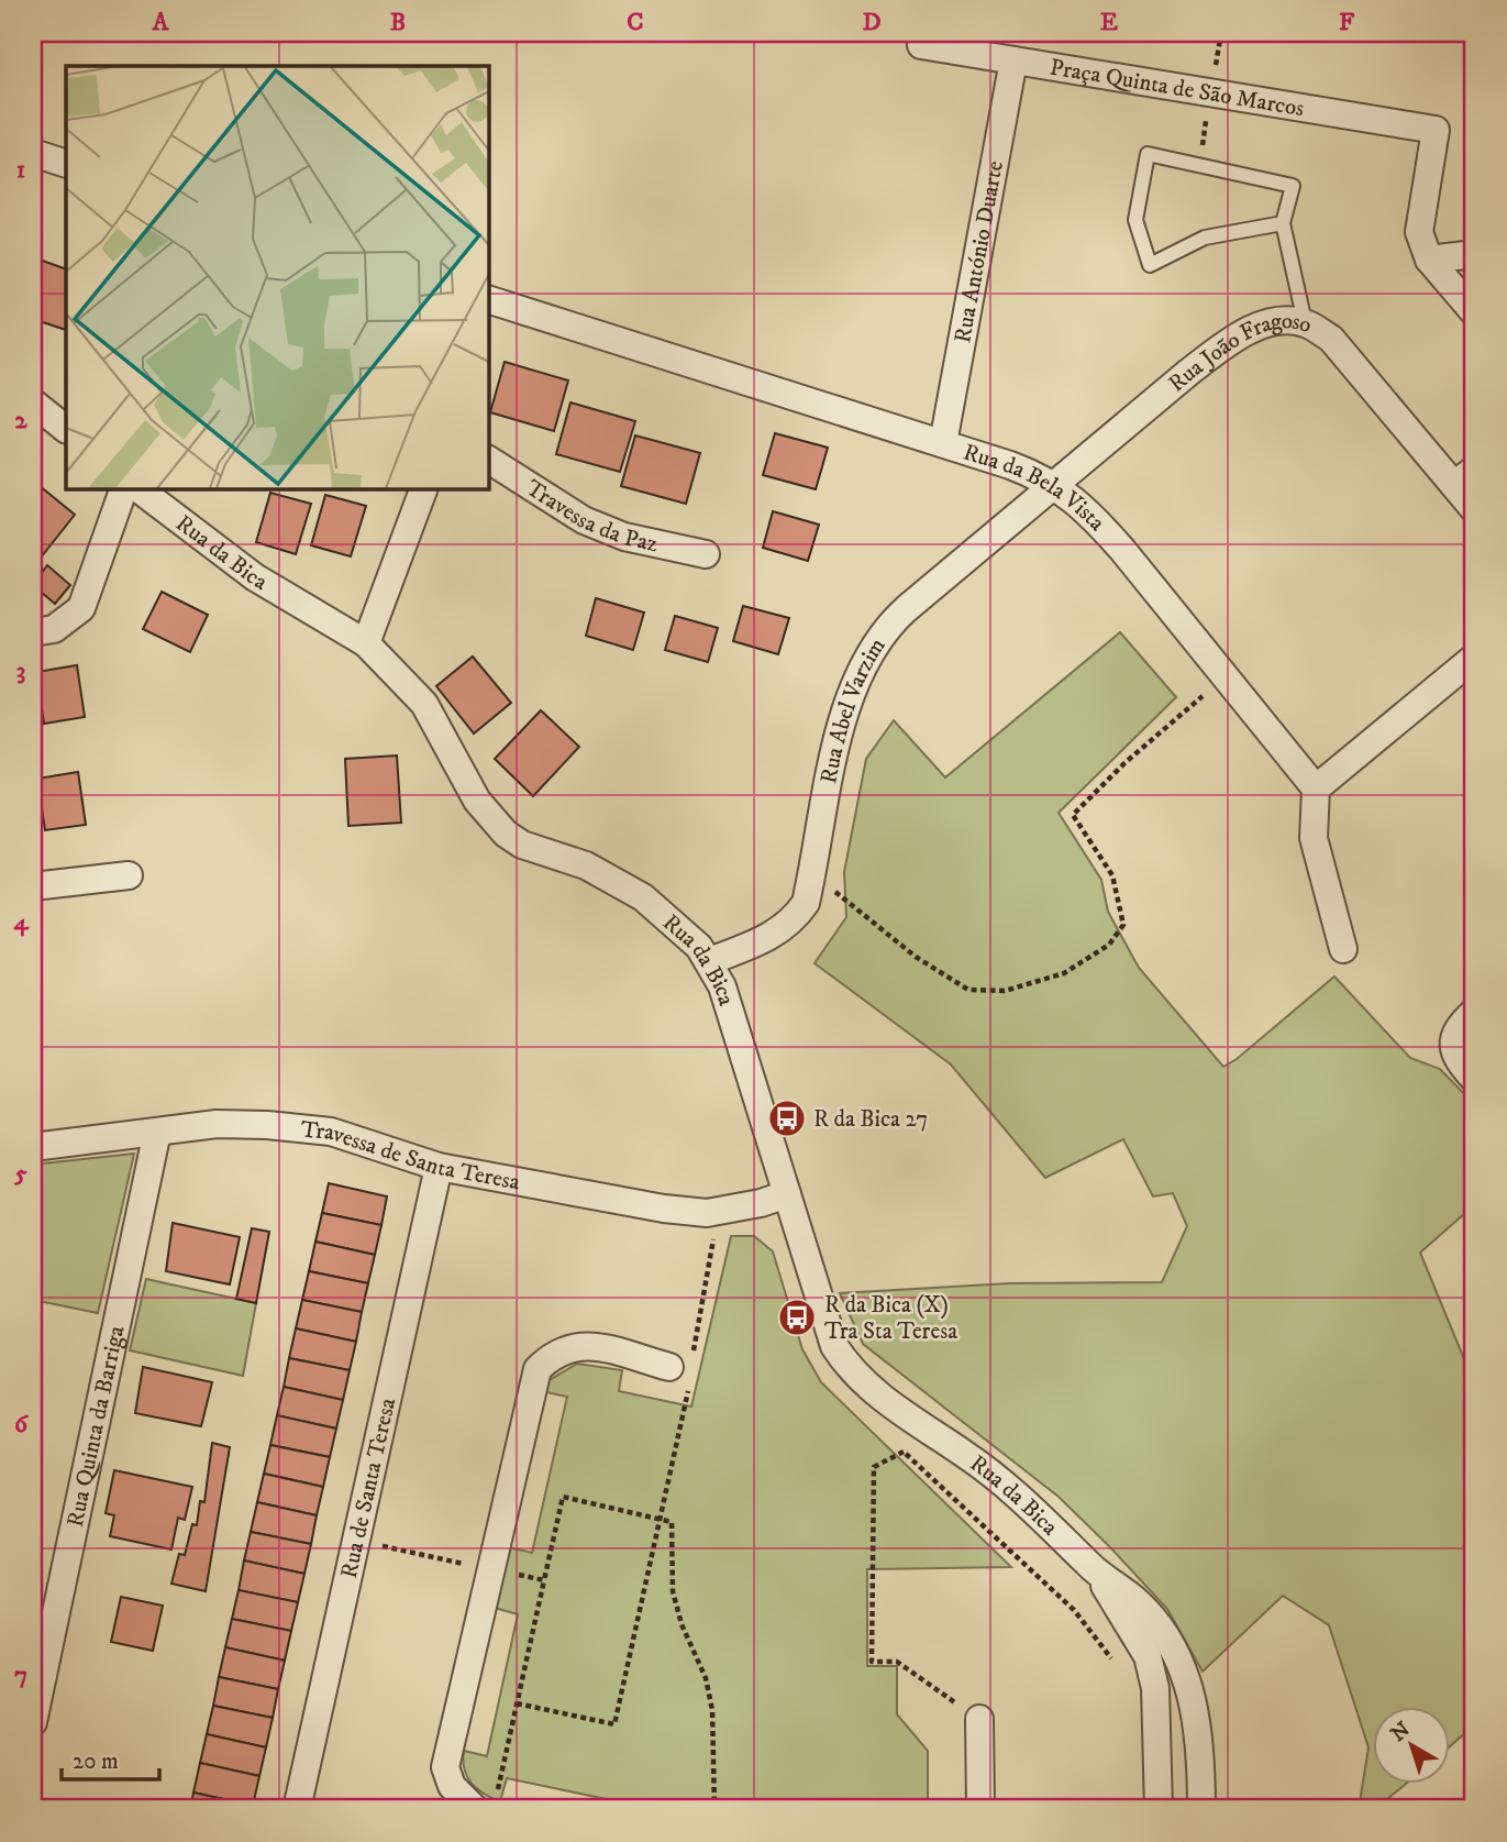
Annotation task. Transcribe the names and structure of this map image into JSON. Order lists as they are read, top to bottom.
{
  "streets": {
    "street": [
      "Praça Quinta de São Marcos",
      "Rua António Duarte",
      "Rua João Fragoso",
      "Rua da Bela Vista",
      "Travessa da Paz",
      "Rua da Bica",
      "Rua Abel Varzim",
      "Travessa de Santa Teresa",
      "Rua Quinta da Barriga",
      "Rua de Santa Teresa"
    ]
  },
  "crossings": [
    ["Praça Quinta de São Marcos", "Rua António Duarte"],
    ["Rua António Duarte", "Rua da Bela Vista"],
    ["Rua João Fragoso", "Rua da Bela Vista"],
    ["Rua João Fragoso", "Rua Abel Varzim"],
    ["Rua da Bela Vista", "Rua Abel Varzim"],
    ["Rua da Bica", "Rua Abel Varzim"],
    ["Rua da Bica", "Travessa de Santa Teresa"],
    ["Travessa de Santa Teresa", "Rua Quinta da Barriga"],
    ["Travessa de Santa Teresa", "Rua de Santa Teresa"]
  ],
  "places": {
    "bus stop": ["R da Bica 27", "R da Bica (X) Tra Sta Teresa"]
  },
  "scale_bar": "20 m",
  "north": "top left",
  "grid": {
    "columns": [
      "A",
      "B",
      "C",
      "D",
      "E",
      "F"
    ],
    "rows": [
      "1",
      "2",
      "3",
      "4",
      "5",
      "6",
      "7"
    ]
  }
}
